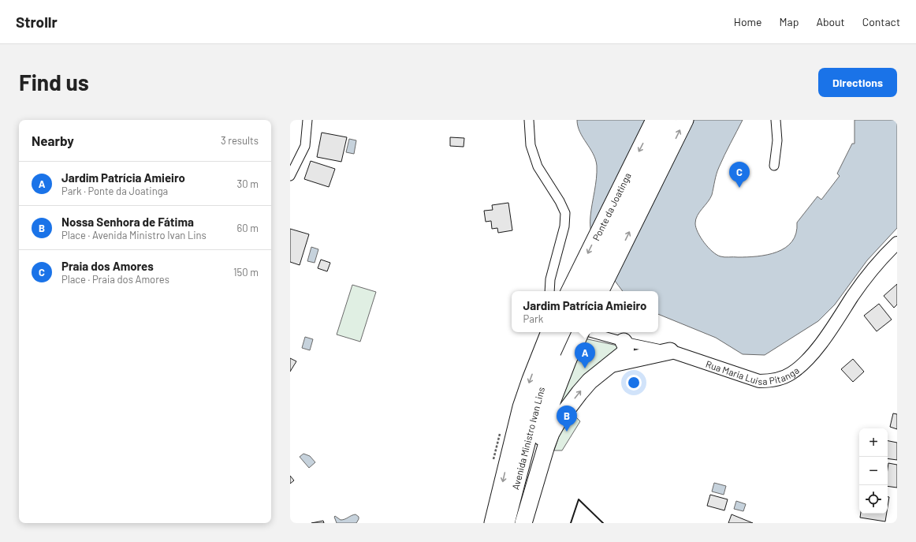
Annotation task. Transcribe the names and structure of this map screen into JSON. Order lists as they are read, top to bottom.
{
  "streets": {
    "highway": ["Ponte da Joatinga", "Avenida Ministro Ivan Lins"],
    "street": ["Rua Maria Luisa Pitanga"]
  },
  "page": {
    "header": "Strollr",
    "nav": [
      "Home",
      "Map",
      "About",
      "Contact"
    ],
    "buttons": "Directions",
    "title": "Find us",
    "heading": ["Nearby", "3 results"],
    "list": [
      {
        "mark": "A",
        "name": "Jardim Patrícia Amieiro",
        "note": "Park · Ponte da Joatinga",
        "value": "30 m"
      },
      {
        "mark": "B",
        "name": "Nossa Senhora de Fátima",
        "note": "Place · Avenida Ministro Ivan Lins",
        "value": "60 m"
      },
      {
        "mark": "C",
        "name": "Praia dos Amores",
        "note": "Place · Praia dos Amores",
        "value": "150 m"
      }
    ],
    "pins": ["C", "A", "B"],
    "popup": ["Jardim Patrícia Amieiro", "Park"],
    "map_buttons": ["+", "−"]
  }
}
